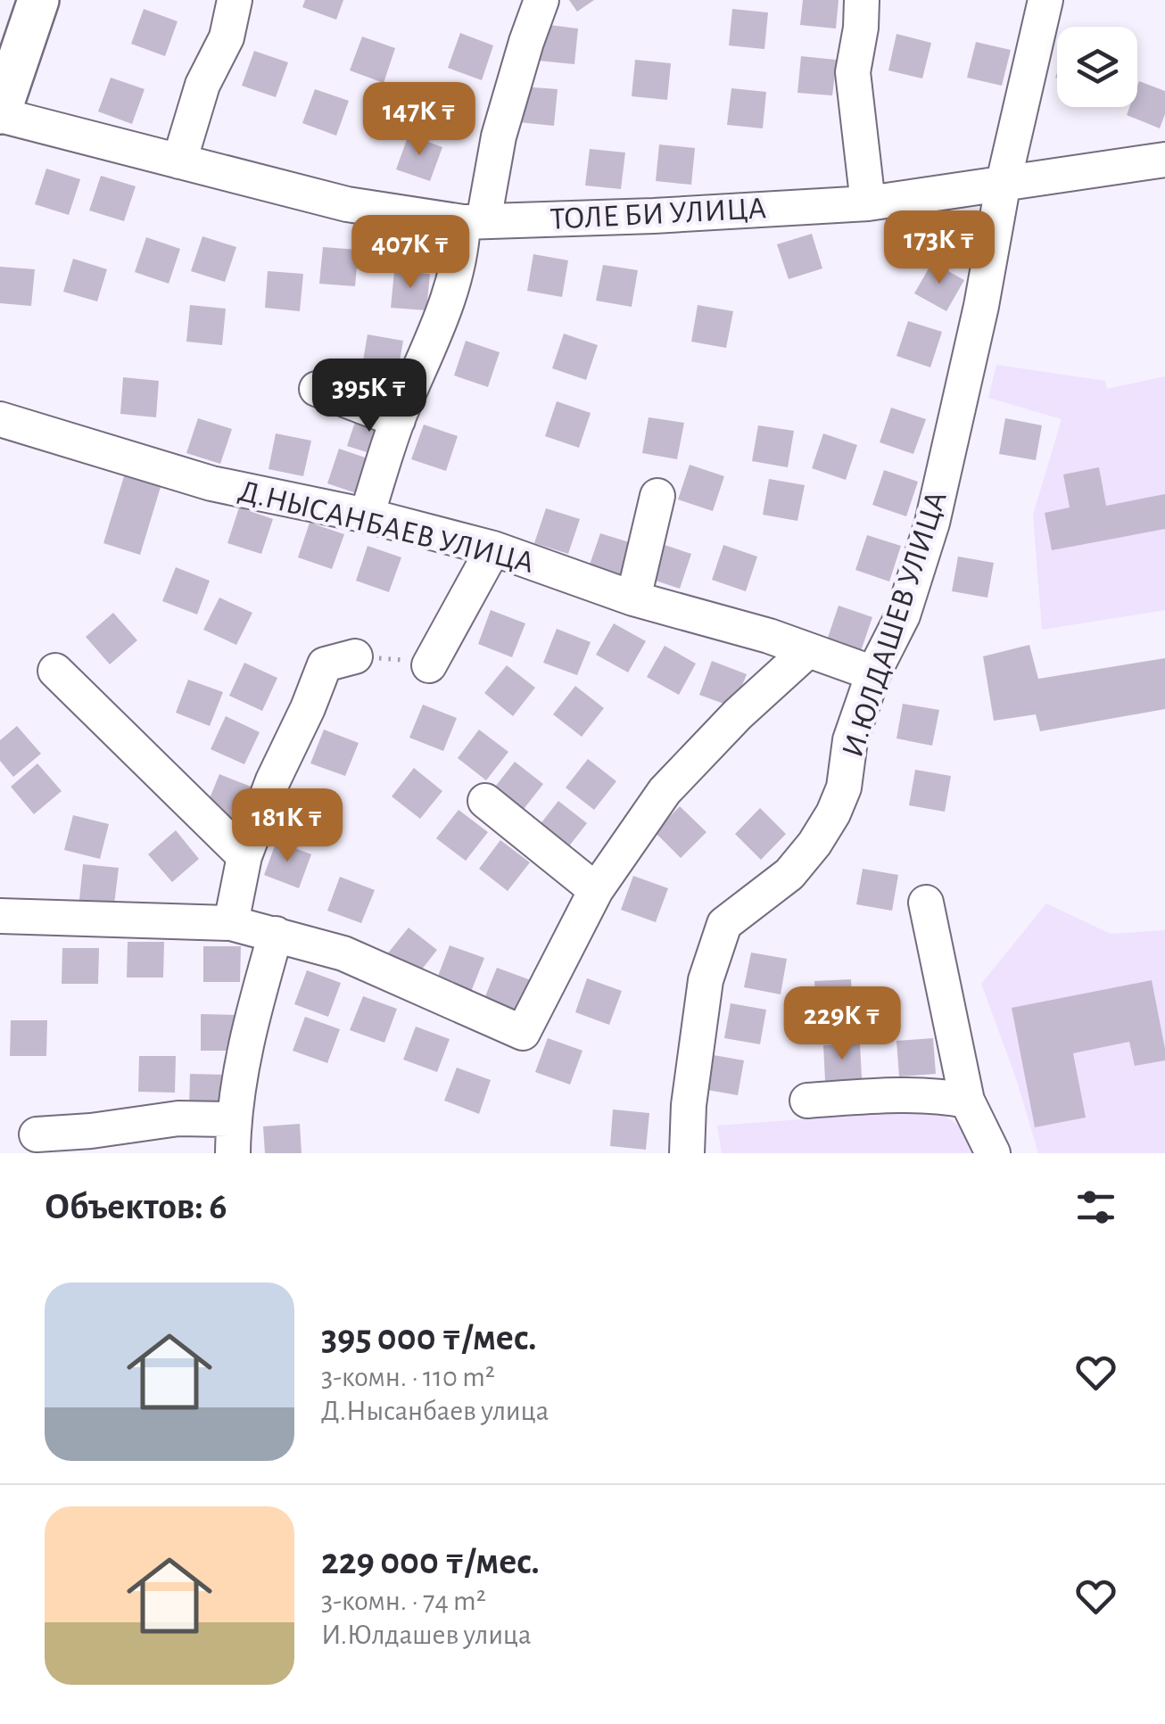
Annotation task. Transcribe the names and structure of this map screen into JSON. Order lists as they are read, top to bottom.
{
  "streets": {
    "street": ["ТОЛЕ БИ УЛИЦА", "Д.НЫСАНБАЕВ УЛИЦА", "И.ЮЛДАШЕВ УЛИЦА"]
  },
  "crossings": [
    ["ТОЛЕ БИ УЛИЦА", "И.ЮЛДАШЕВ УЛИЦА"],
    ["Д.НЫСАНБАЕВ УЛИЦА", "И.ЮЛДАШЕВ УЛИЦА"]
  ],
  "page": {
    "price": [
      "147K ₸",
      "173K ₸",
      "407K ₸",
      "395K ₸",
      "181K ₸",
      "229K ₸"
    ],
    "heading": "Объектов: 6",
    "list": [
      {
        "name": "395 000 ₸/мес.",
        "note": "3-комн. · 110 m² · Д.Нысанбаев улица"
      },
      {
        "name": "229 000 ₸/мес.",
        "note": "3-комн. · 74 m² · И.Юлдашев улица"
      }
    ]
  }
}
